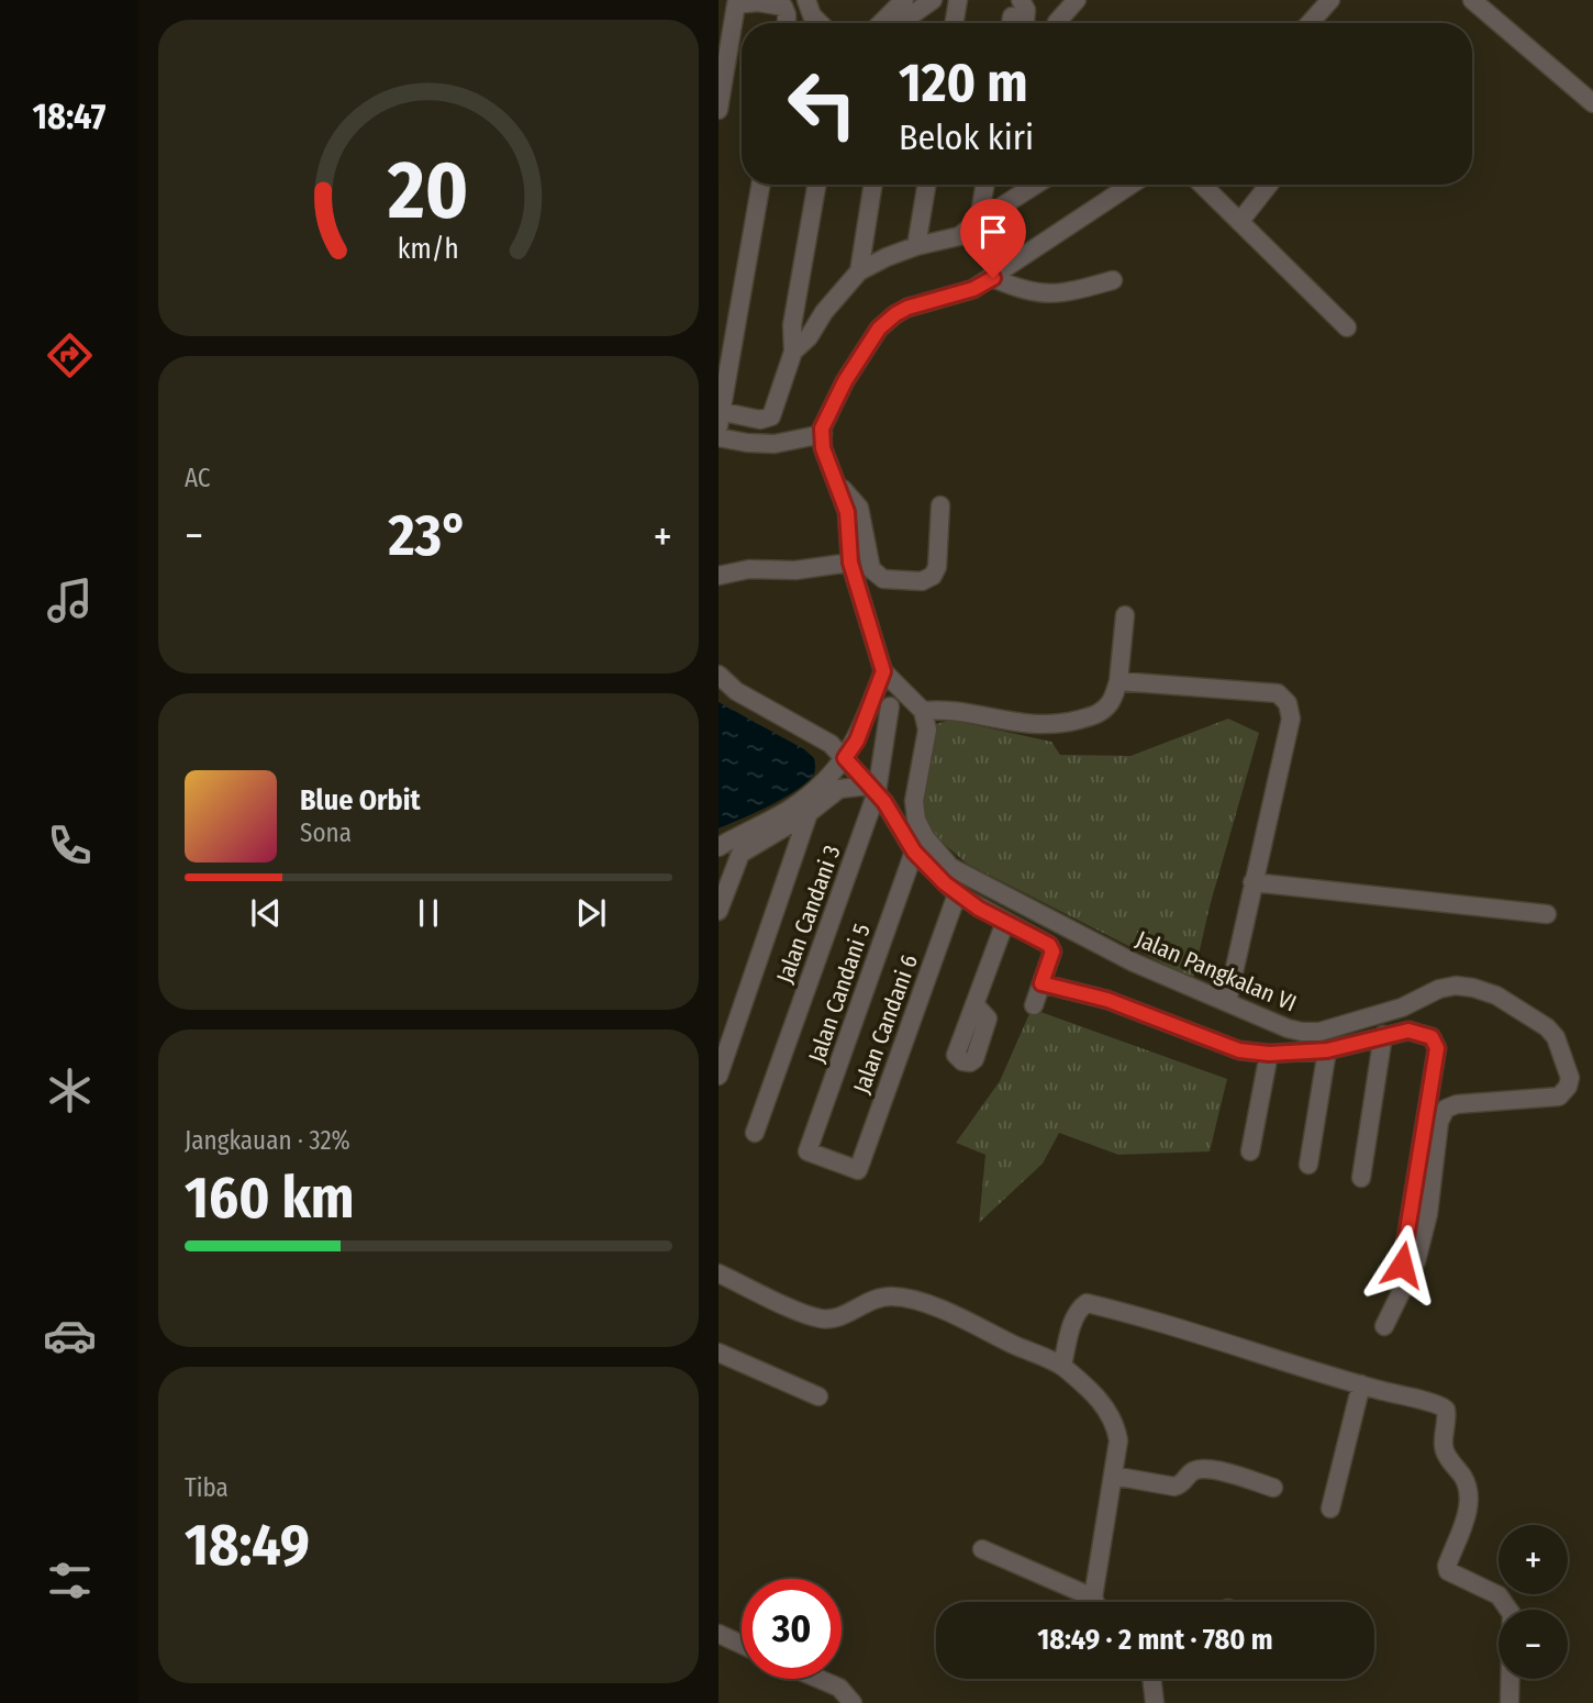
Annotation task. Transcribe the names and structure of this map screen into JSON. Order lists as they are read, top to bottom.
{
  "streets": {
    "street": [
      "Jalan Candani 3",
      "Jalan Pangkalan VI",
      "Jalan Candani 5",
      "Jalan Candani 6"
    ]
  },
  "crossings": [
    ["Jalan Candani 5", "Jalan Candani 6"]
  ],
  "page": {
    "tabs": "18:47",
    "turn": ["120 m", "Belok kiri"],
    "tile": [
      "AC",
      ["Jangkauan · 32%", "160 km"],
      ["Tiba", "18:49"]
    ],
    "heat": ["−", "23°", "+"],
    "song": ["Blue Orbit", "Sona"],
    "map_buttons": ["+", "−"],
    "limit": "30",
    "trip": "18:49 · 2 mnt · 780 m",
    "gauge": ["20", "km/h"]
  }
}
